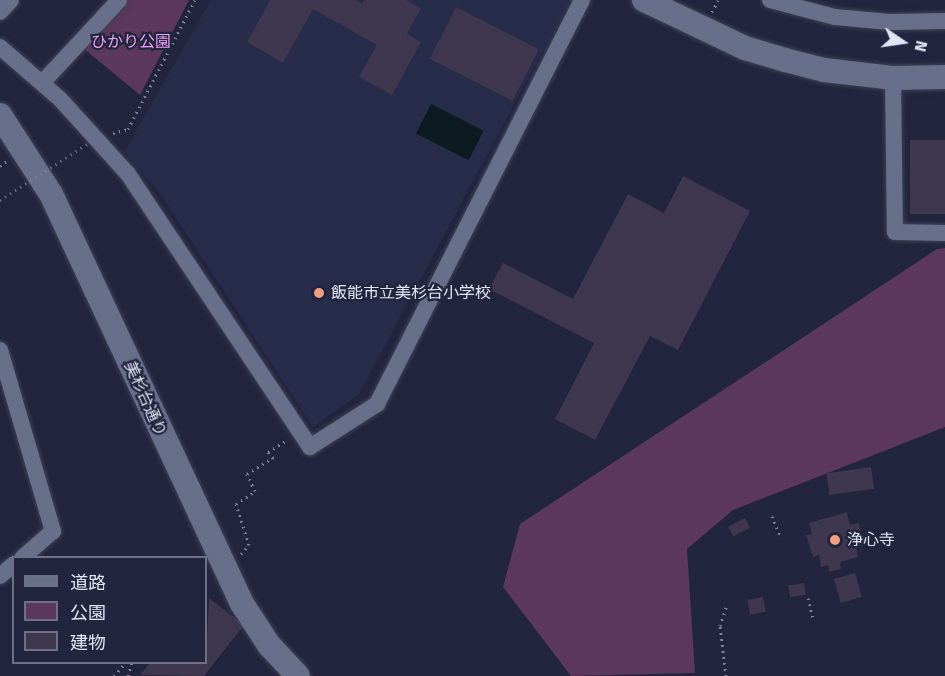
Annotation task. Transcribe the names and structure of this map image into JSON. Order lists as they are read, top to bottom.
{
  "streets": {
    "street": ["美杉台通り"]
  },
  "parks": ["ひかり公園"],
  "places": ["飯能市立美杉台小学校", "浄心寺"],
  "legend": ["道路", "公園", "建物"],
  "north": "right"
}
